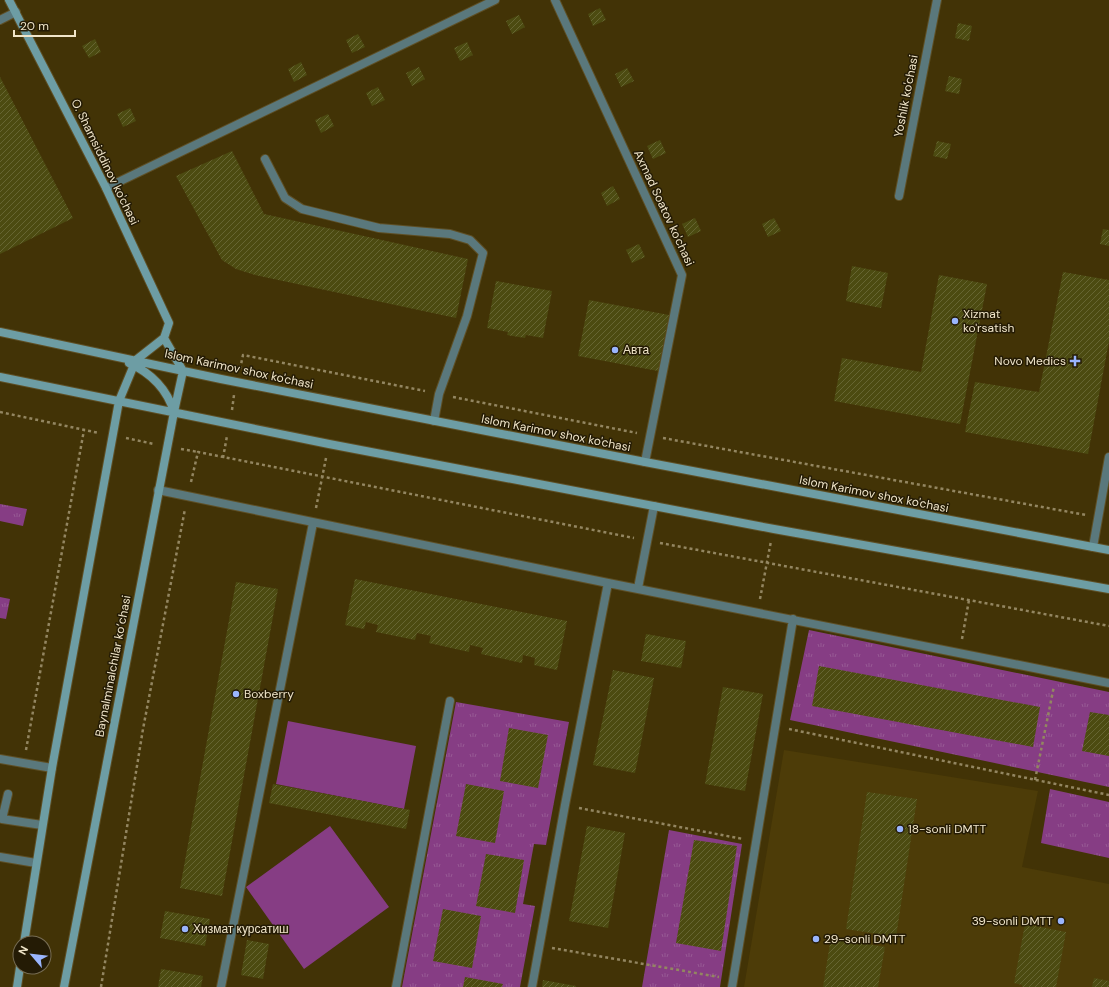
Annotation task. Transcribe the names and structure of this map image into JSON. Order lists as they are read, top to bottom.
{
  "streets": {
    "main road": ["O. Shamsiddinov ko'chasi", "Islom Karimov shox ko'chasi", "Baynalminalchilar ko’chasi"],
    "street": ["Yoshlik ko'chasi", "Axmad Soatov ko'chasi"]
  },
  "crossings": [
    ["Axmad Soatov ko'chasi", "Islom Karimov shox ko'chasi"],
    ["Islom Karimov shox ko'chasi", "Baynalminalchilar ko’chasi"]
  ],
  "places": {
    "other": [
      "Xizmat ko'rsatish",
      "Авта",
      "Boxberry",
      "18-sonli DMTT",
      "39-sonli DMTT",
      "Хизмат курсатиш",
      "29-sonli DMTT"
    ],
    "health": ["Novo Medics"]
  },
  "scale_bar": "20 m",
  "north": "top left"
}
